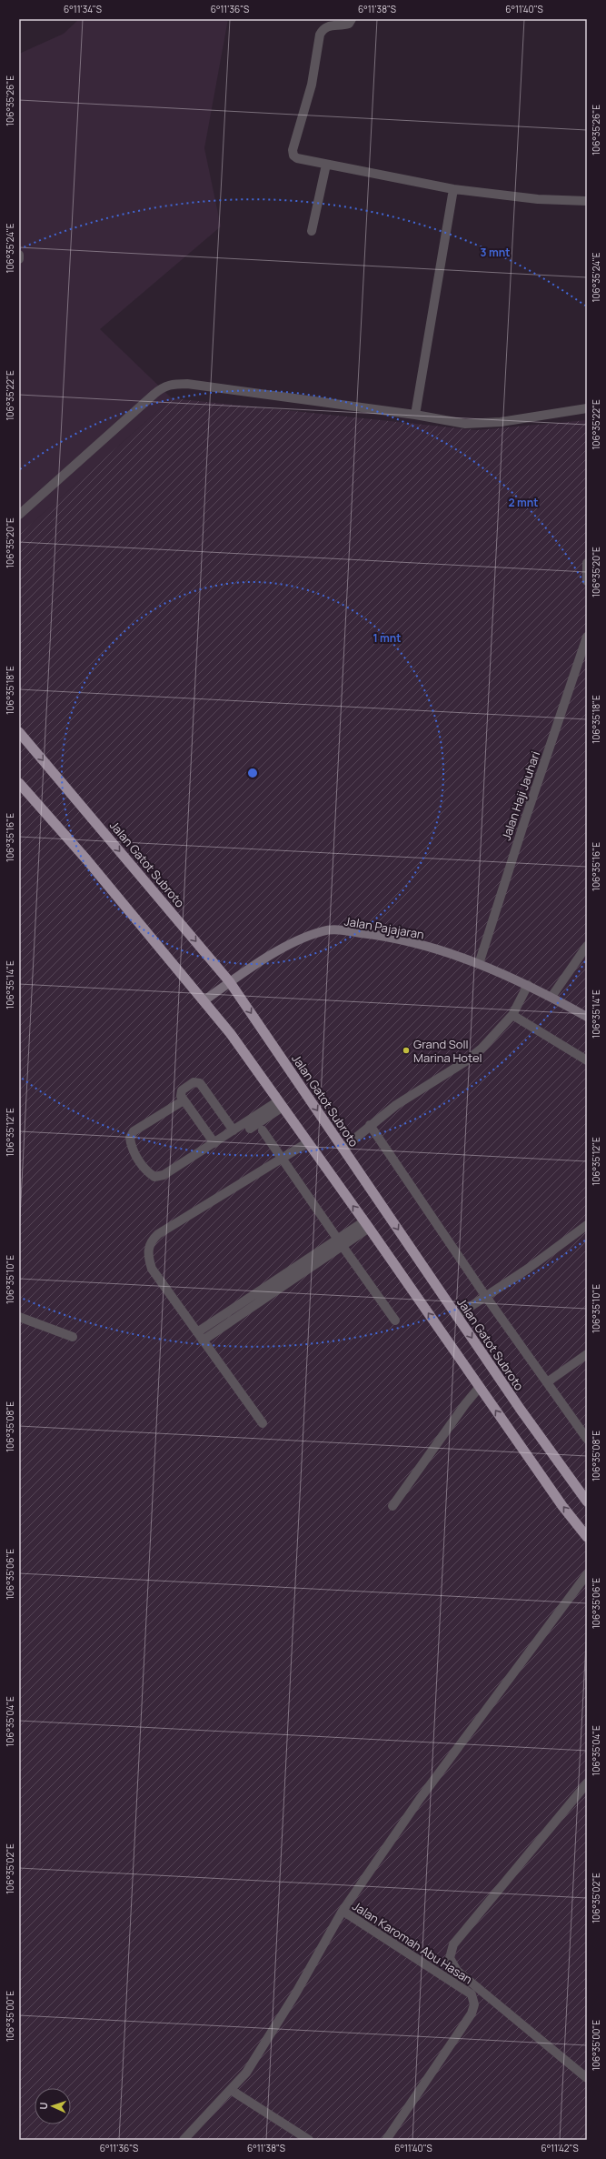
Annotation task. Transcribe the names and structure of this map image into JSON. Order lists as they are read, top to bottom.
{
  "streets": {
    "highway": ["Jalan Gatot Subroto"],
    "main road": ["Jalan Pajajaran"],
    "street": ["Jalan Haji Jauhari", "Jalan Karomah Abu Hasan"]
  },
  "crossings": [
    ["Jalan Haji Jauhari", "Jalan Pajajaran"],
    ["Jalan Gatot Subroto", "Jalan Pajajaran"]
  ],
  "places": ["Grand Soll Marina Hotel"],
  "north": "left",
  "coordinates": [
    "6°11'34\"S",
    "6°11'36\"S",
    "6°11'38\"S",
    "6°11'40\"S",
    "106°35'26\"E",
    "106°35'24\"E",
    "106°35'22\"E",
    "106°35'20\"E",
    "106°35'18\"E",
    "106°35'16\"E",
    "106°35'14\"E",
    "106°35'12\"E",
    "106°35'10\"E",
    "106°35'08\"E",
    "106°35'06\"E",
    "106°35'04\"E",
    "106°35'02\"E",
    "106°35'00\"E",
    "6°11'42\"S"
  ],
  "rings": ["3 mnt", "2 mnt", "1 mnt"]
}
